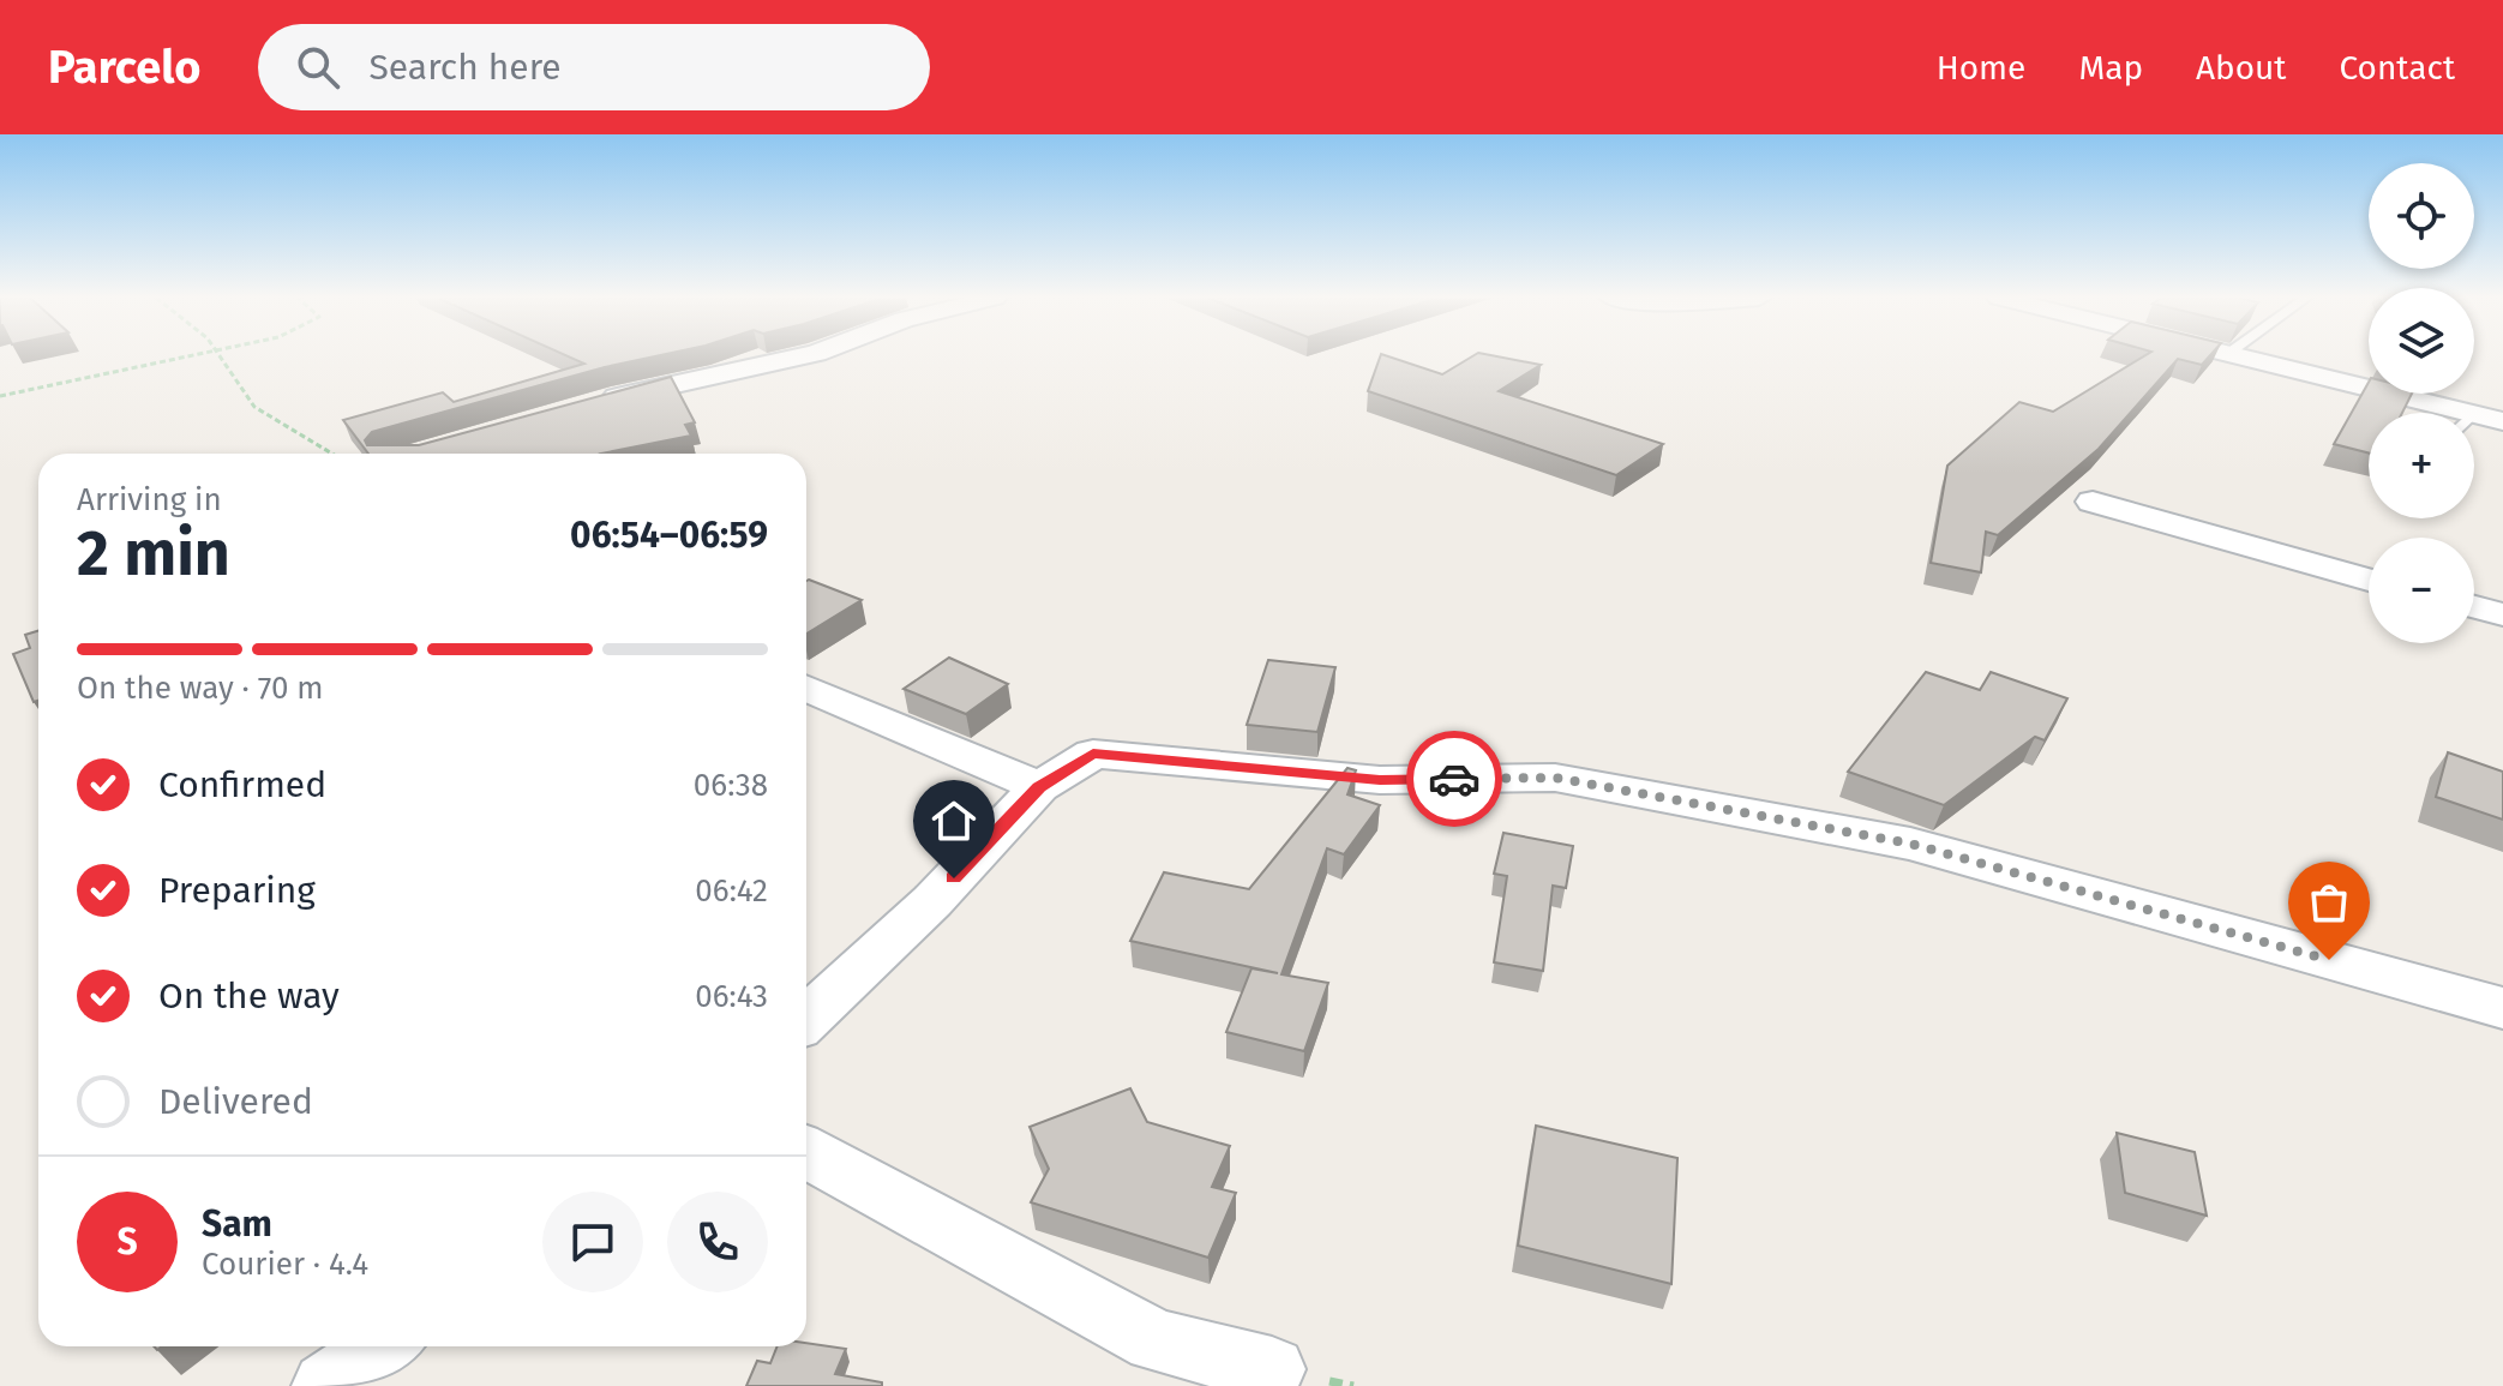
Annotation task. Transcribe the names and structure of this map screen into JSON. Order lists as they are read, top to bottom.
{
  "page": {
    "header": "Parcelo",
    "search": "Search here",
    "nav": [
      "Home",
      "Map",
      "About",
      "Contact"
    ],
    "map_buttons": ["+", "−"],
    "heading": ["2 min", "Arriving in", "06:54–06:59"],
    "panel": ["Sam", "Courier · 4.4"],
    "bar": "On the way · 70 m",
    "list": [
      ["Confirmed", "06:38"],
      ["Preparing", "06:42"],
      ["On the way", "06:43"],
      "Delivered"
    ],
    "round": "S"
  }
}
